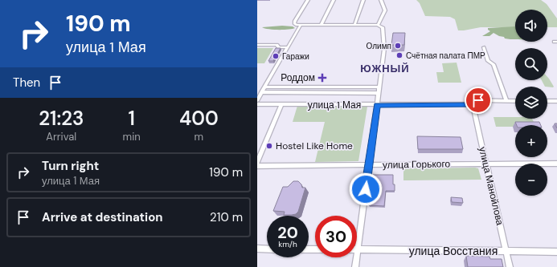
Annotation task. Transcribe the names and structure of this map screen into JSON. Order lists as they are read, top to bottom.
{
  "streets": {
    "street": [
      "улица 1 Мая",
      "улица Горького",
      "улица Манойлова",
      "улица Восстания"
    ]
  },
  "crossings": [
    ["улица 1 Мая", "улица Манойлова"],
    ["улица Горького", "улица Манойлова"],
    ["улица Манойлова", "улица Восстания"]
  ],
  "districts": ["ЮЖНЫЙ"],
  "places": {
    "other": [
      "Олимп",
      "Счётная палата ПМР",
      "Гаражи",
      "Hostel Like Home"
    ],
    "health": ["Роддом"]
  },
  "page": {
    "turn": ["190 m", "улица 1 Мая"],
    "map_buttons": ["+", "−"],
    "then": "Then",
    "eta": [
      "21:23",
      "Arrival",
      "1",
      "min",
      "400",
      "m"
    ],
    "list": [
      {
        "name": "Turn right",
        "note": "улица 1 Мая",
        "value": "190 m"
      },
      {
        "name": "Arrive at destination",
        "value": "210 m"
      }
    ],
    "speed": "20 km/h",
    "limit": "30"
  }
}
